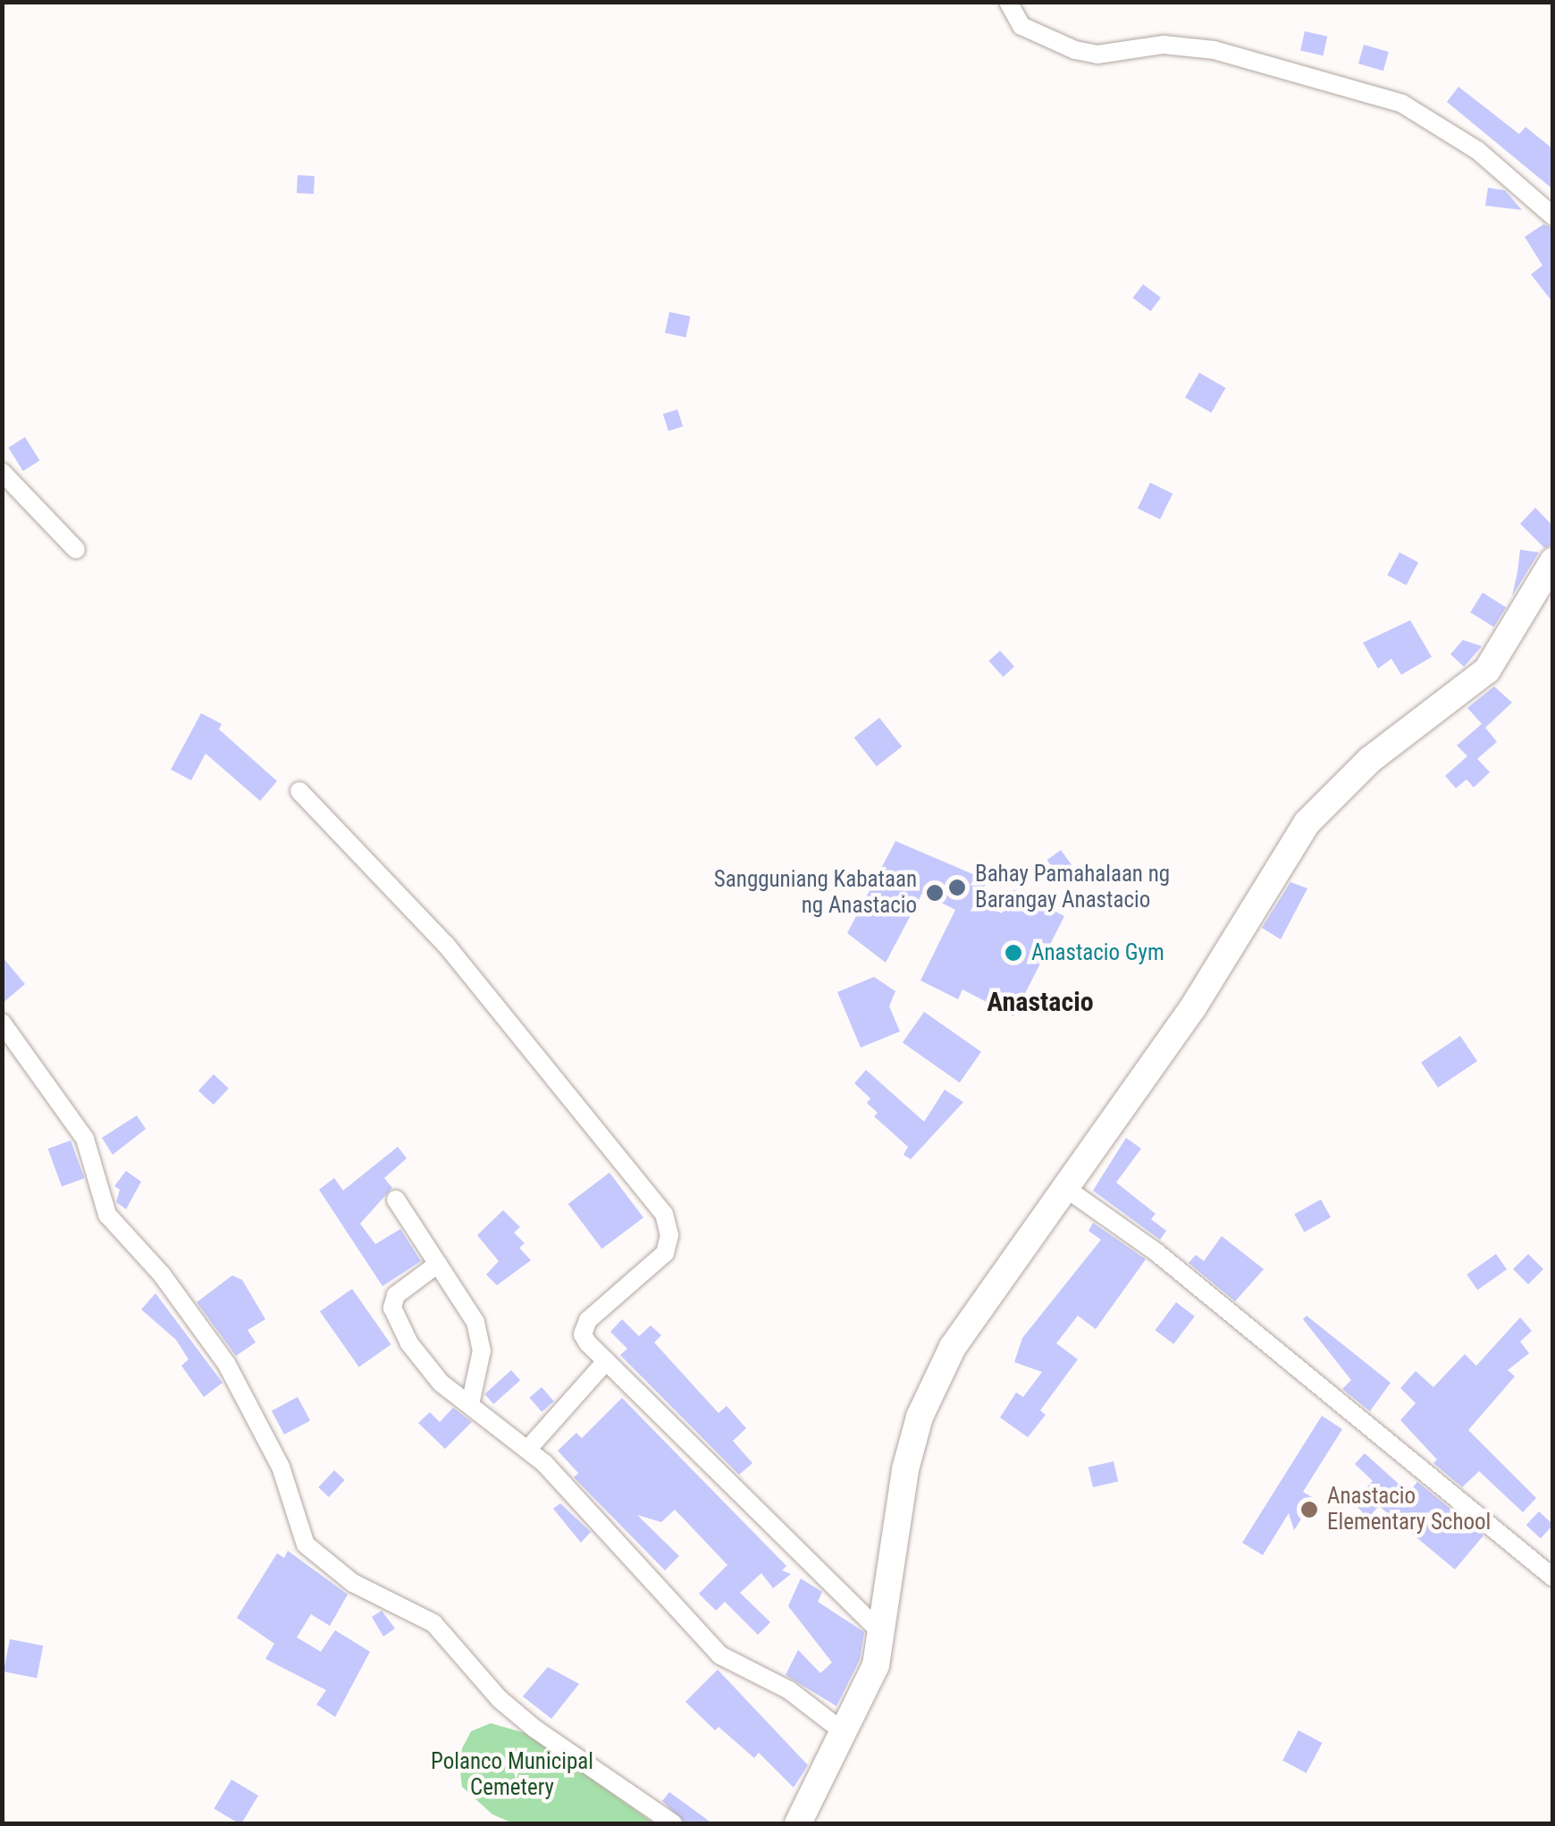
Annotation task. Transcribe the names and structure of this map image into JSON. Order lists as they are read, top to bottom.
{
  "districts": ["Anastacio"],
  "parks": ["Polanco Municipal Cemetery"],
  "places": [
    "Bahay Pamahalaan ng Barangay Anastacio",
    "Sangguniang Kabataan ng Anastacio",
    "Anastacio Gym",
    "Anastacio Elementary School"
  ]
}
